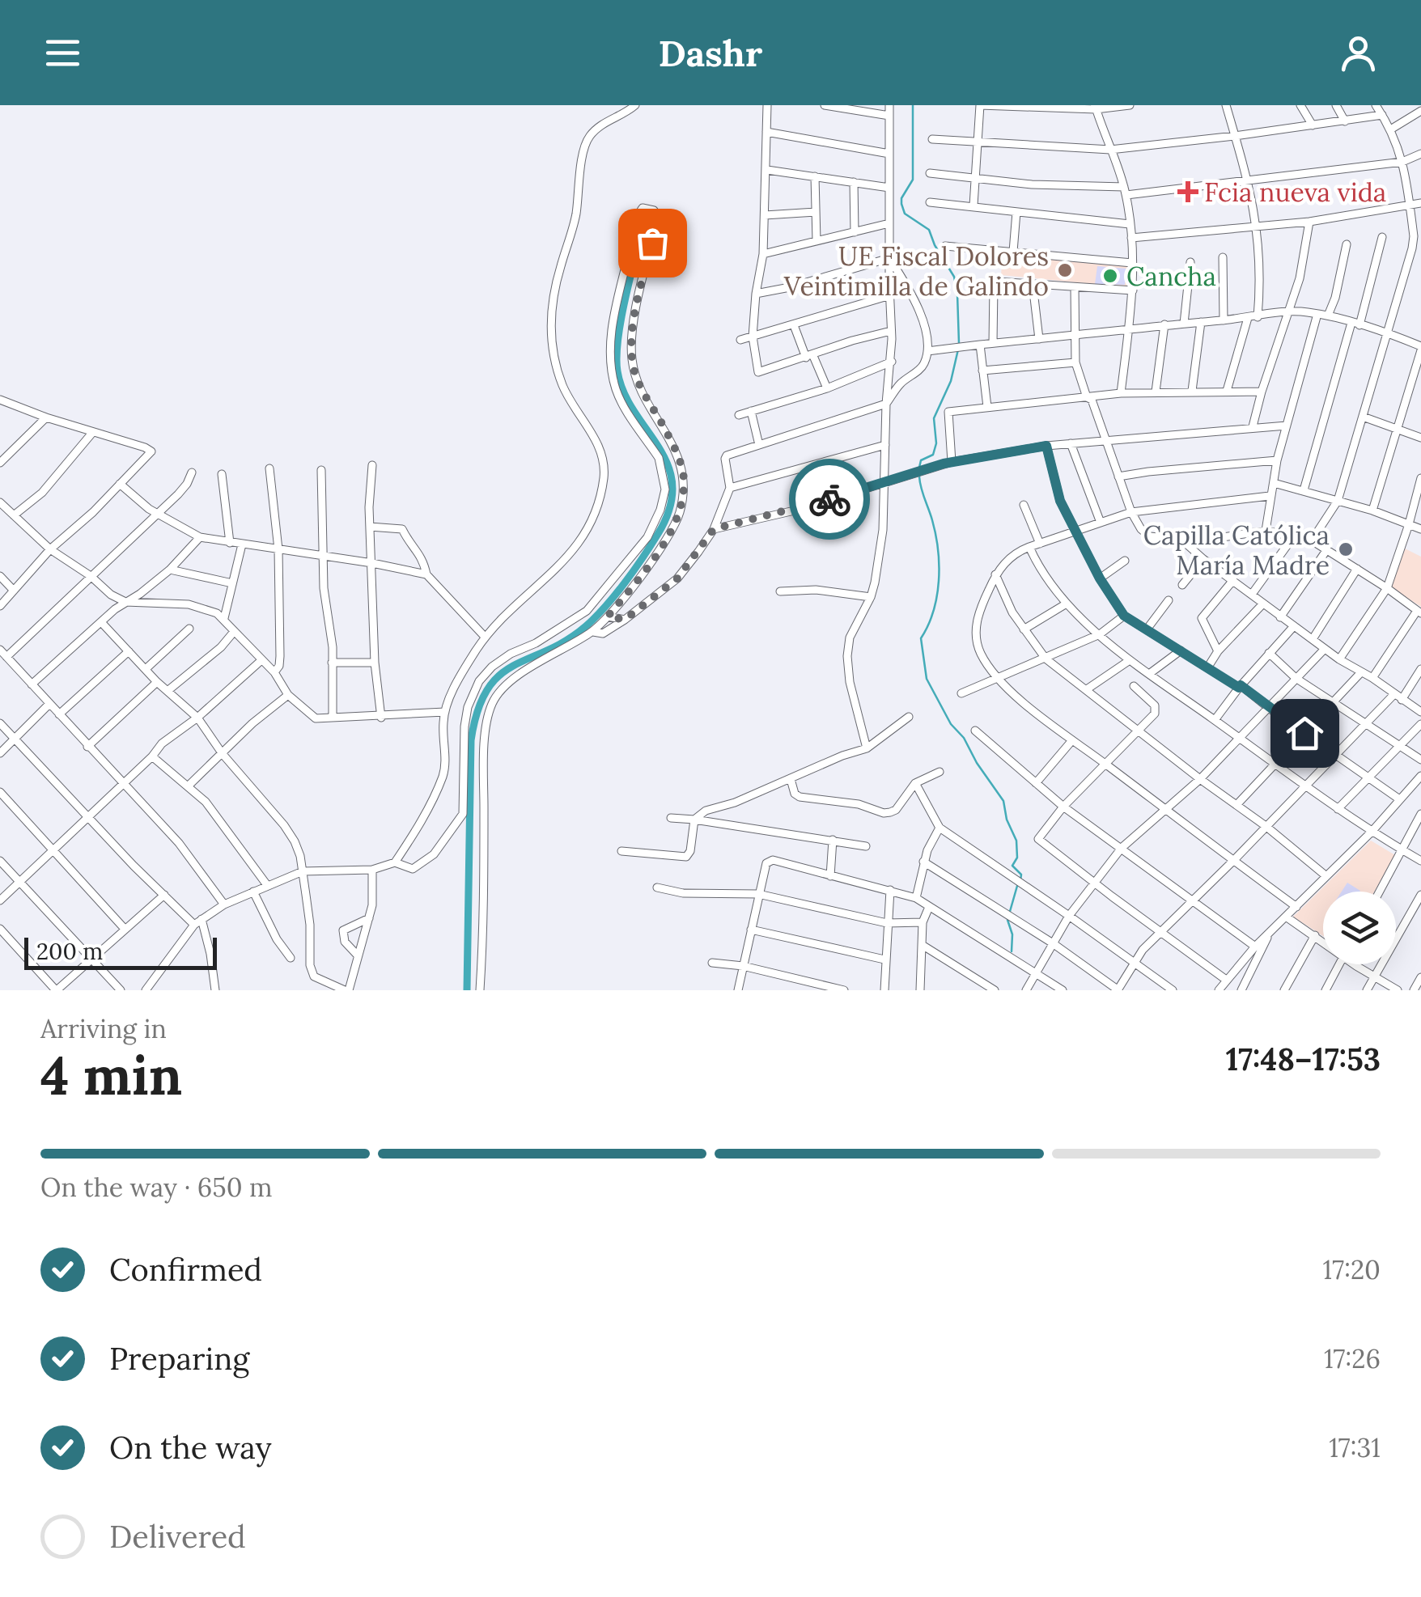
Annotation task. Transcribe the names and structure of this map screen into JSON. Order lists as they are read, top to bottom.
{
  "places": {
    "health": ["Fcia nueva vida"],
    "other": ["UE Fiscal Dolores Veintimilla de Galindo", "Cancha", "Capilla Católica María Madre"]
  },
  "scale_bar": "200 m",
  "page": {
    "header": "Dashr",
    "scale": "200 m",
    "heading": ["4 min", "Arriving in", "17:48–17:53"],
    "bar": "On the way · 650 m",
    "list": [
      ["Confirmed", "17:20"],
      ["Preparing", "17:26"],
      ["On the way", "17:31"],
      "Delivered"
    ]
  }
}
